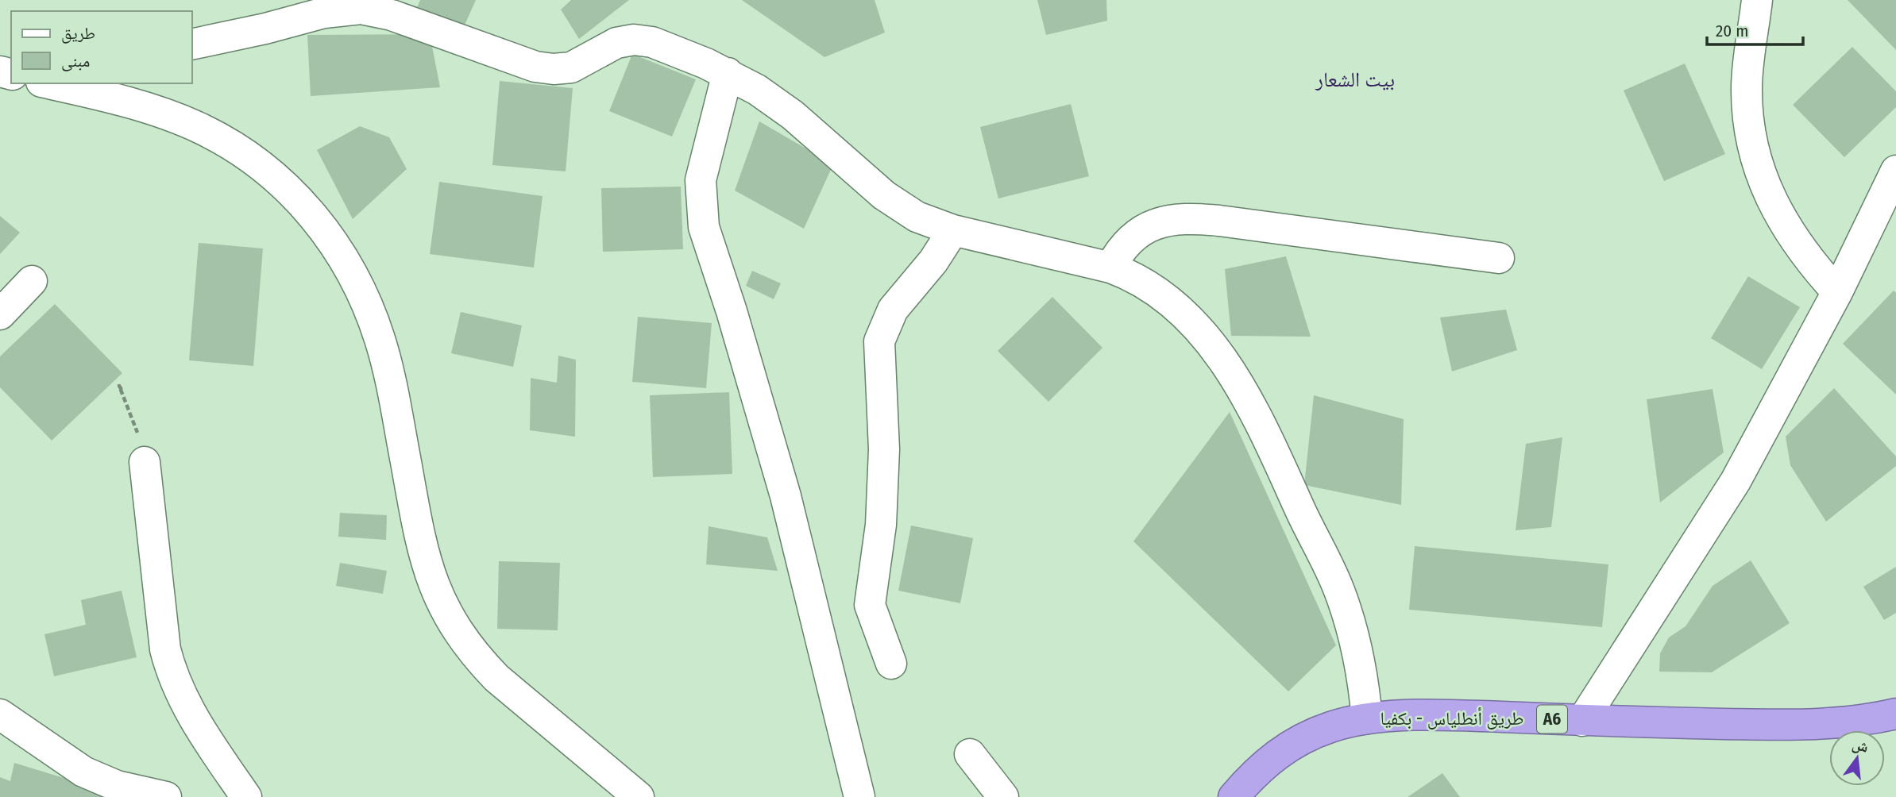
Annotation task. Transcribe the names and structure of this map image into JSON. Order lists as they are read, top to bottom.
{
  "streets": {
    "highway": ["طريق أنطلياس - بكفيا", "A6"]
  },
  "districts": ["بيت الشعار"],
  "legend": ["طريق", "مبنى"],
  "scale_bar": "20 m",
  "north": "top"
}
